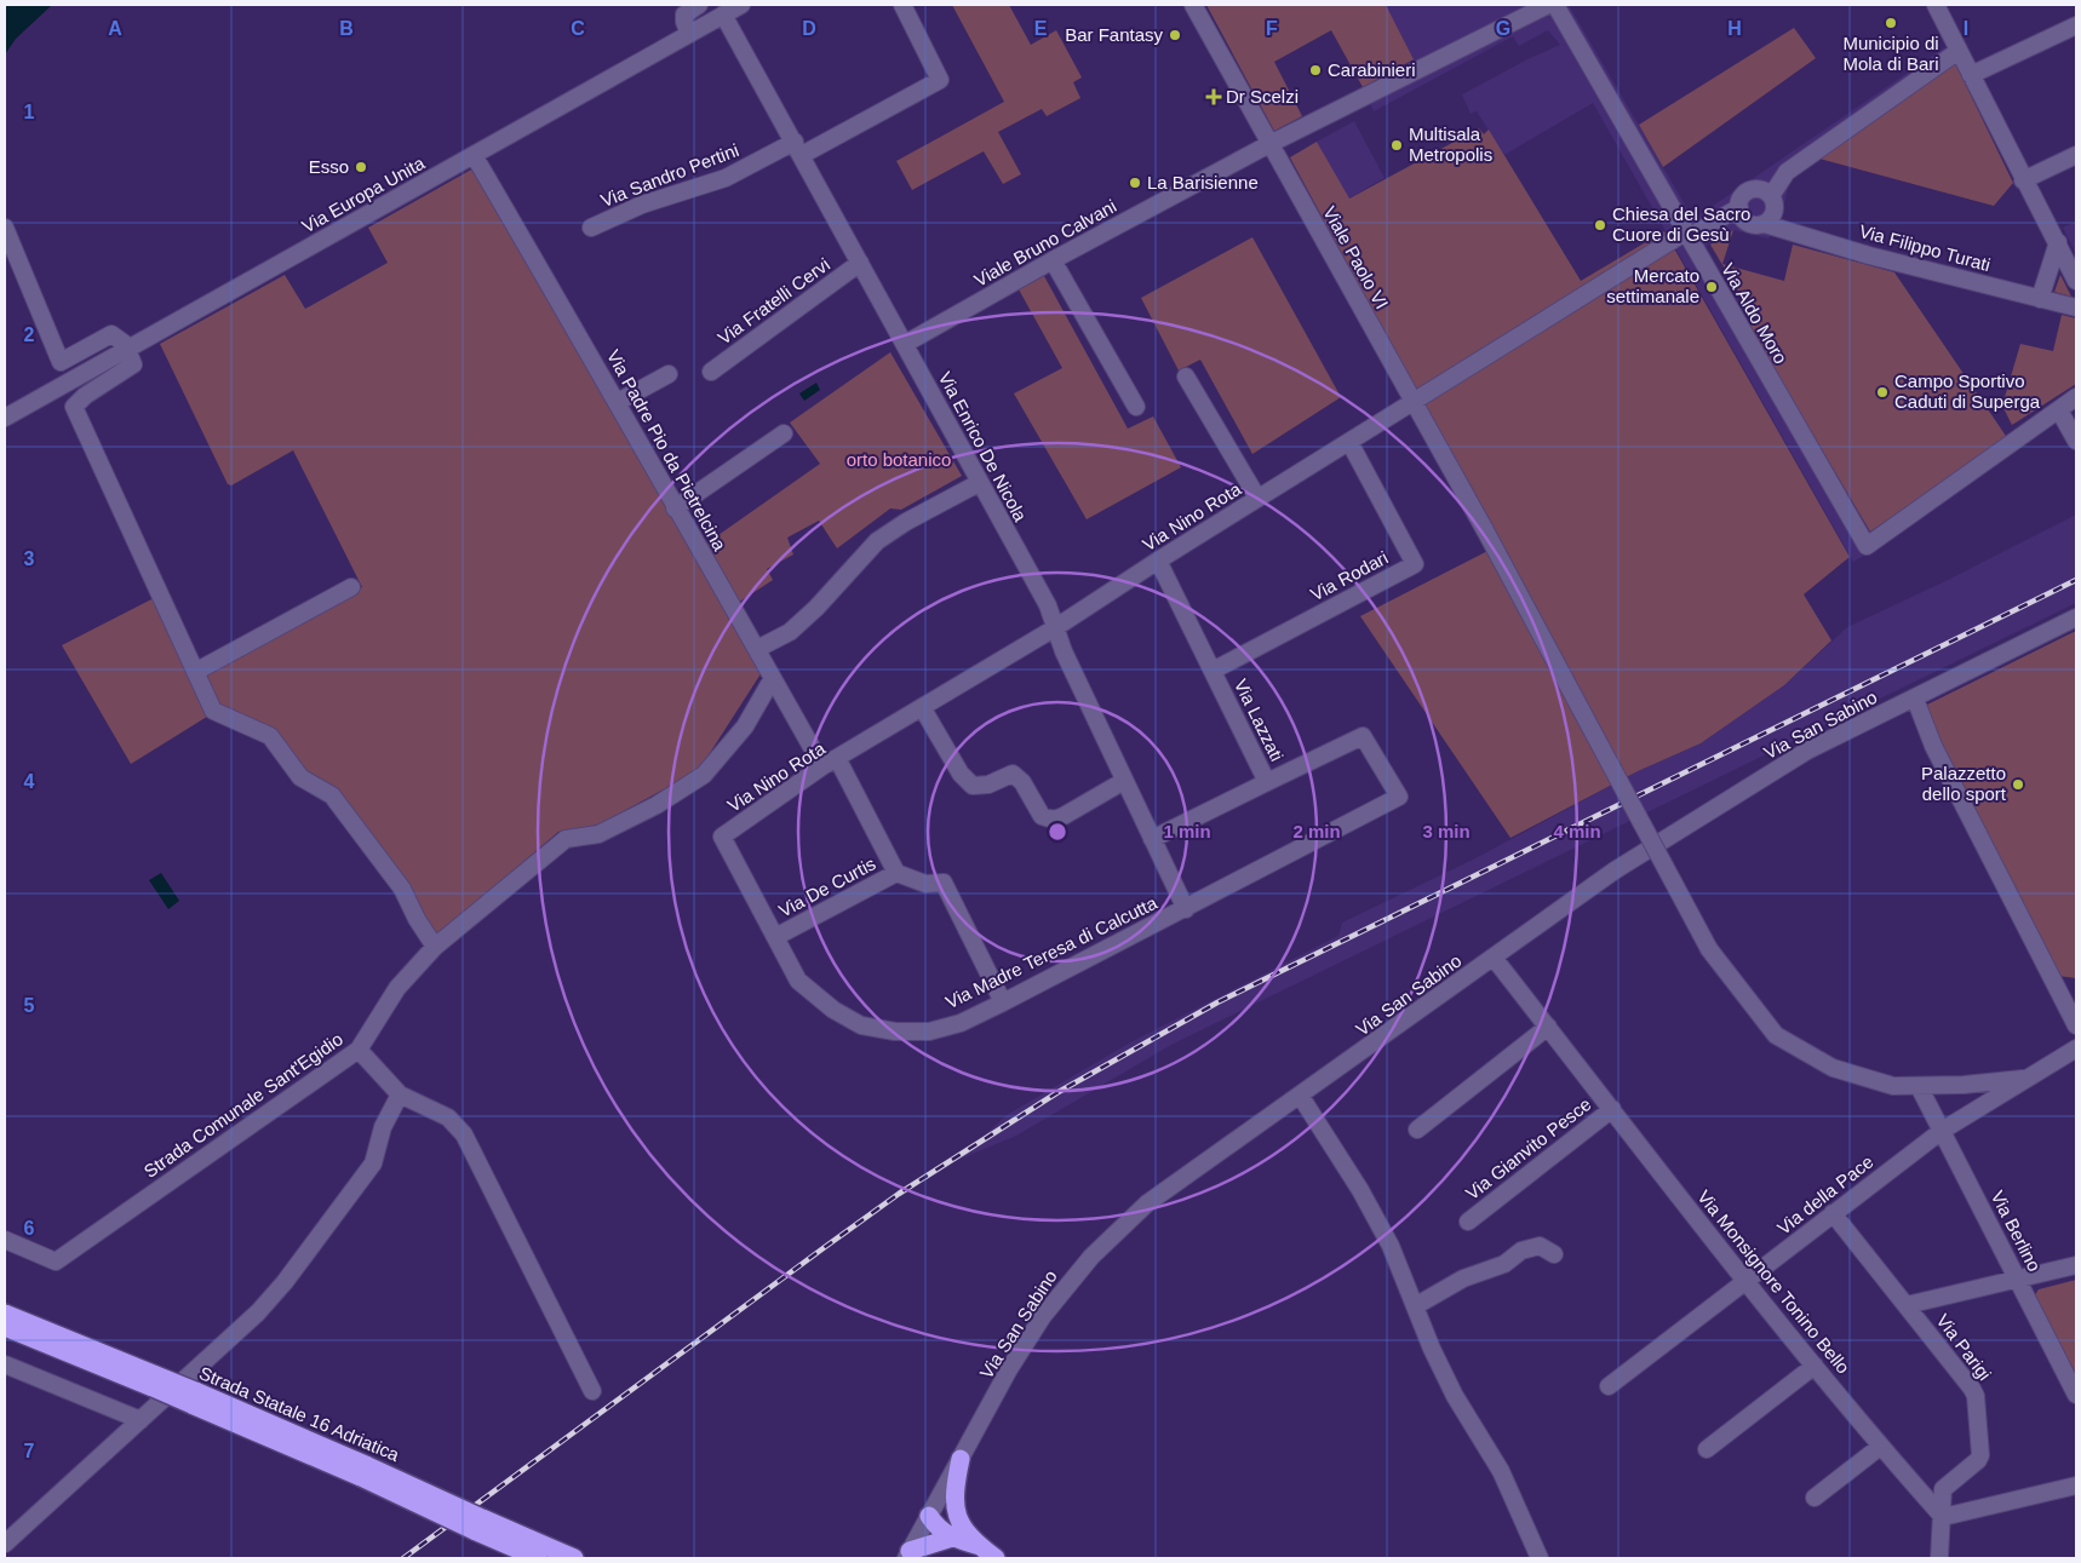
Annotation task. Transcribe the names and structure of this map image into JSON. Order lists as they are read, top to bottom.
{
  "streets": {
    "highway": ["Strada Statale 16 Adriatica"],
    "street": [
      "Via Sandro Pertini",
      "Via Europa Unita",
      "Viale Bruno Calvani",
      "Via Filippo Turati",
      "Viale Paolo VI",
      "Via Fratelli Cervi",
      "Via Aldo Moro",
      "Via Enrico De Nicola",
      "Via Padre Pio da Pietrelcina",
      "Via Nino Rota",
      "Via Rodari",
      "Via Lazzati",
      "Via San Sabino",
      "Via De Curtis",
      "Via Madre Teresa di Calcutta",
      "Strada Comunale Sant'Egidio",
      "Via Gianvito Pesce",
      "Via della Pace",
      "Via Berlino",
      "Via Monsignore Tonino Bello",
      "Via Parigi"
    ]
  },
  "crossings": [
    ["Via Sandro Pertini", "Via Enrico De Nicola"],
    ["Via Europa Unita", "Via Enrico De Nicola"],
    ["Via Europa Unita", "Via Padre Pio da Pietrelcina"],
    ["Viale Bruno Calvani", "Viale Paolo VI"],
    ["Viale Bruno Calvani", "Via Enrico De Nicola"],
    ["Via Filippo Turati", "Via Nino Rota"],
    ["Viale Paolo VI", "Via Nino Rota"],
    ["Viale Paolo VI", "Via della Pace"],
    ["Viale Paolo VI", "Via Berlino"],
    ["Via Fratelli Cervi", "Via Enrico De Nicola"],
    ["Via Aldo Moro", "Via Nino Rota"],
    ["Via Enrico De Nicola", "Via Nino Rota"],
    ["Via Enrico De Nicola", "Via Lazzati"],
    ["Via Enrico De Nicola", "Via Madre Teresa di Calcutta"],
    ["Via Padre Pio da Pietrelcina", "Via Nino Rota"],
    ["Via Padre Pio da Pietrelcina", "Via De Curtis"],
    ["Via Padre Pio da Pietrelcina", "Strada Comunale Sant'Egidio"],
    ["Via Nino Rota", "Via Rodari"],
    ["Via Nino Rota", "Via Lazzati"],
    ["Via Nino Rota", "Via Madre Teresa di Calcutta"],
    ["Via Rodari", "Via Lazzati"],
    ["Via Lazzati", "Via Madre Teresa di Calcutta"],
    ["Via San Sabino", "Via Monsignore Tonino Bello"],
    ["Via De Curtis", "Via Madre Teresa di Calcutta"],
    ["Via Gianvito Pesce", "Via Monsignore Tonino Bello"],
    ["Via della Pace", "Via Berlino"],
    ["Via della Pace", "Via Monsignore Tonino Bello"],
    ["Via della Pace", "Via Parigi"],
    ["Via Monsignore Tonino Bello", "Via Parigi"]
  ],
  "parks": ["orto botanico"],
  "places": {
    "other": [
      "Municipio di Mola di Bari",
      "Bar Fantasy",
      "Carabinieri",
      "Multisala Metropolis",
      "Esso",
      "La Barisienne",
      "Chiesa del Sacro Cuore di Gesù",
      "Mercato settimanale",
      "Campo Sportivo Caduti di Superga",
      "Palazzetto dello sport"
    ],
    "health": ["Dr Scelzi"]
  },
  "grid": {
    "columns": [
      "A",
      "B",
      "C",
      "D",
      "E",
      "F",
      "G",
      "H",
      "I"
    ],
    "rows": [
      "1",
      "2",
      "3",
      "4",
      "5",
      "6",
      "7"
    ]
  },
  "rings": [
    "1 min",
    "2 min",
    "3 min",
    "4 min"
  ]
}
